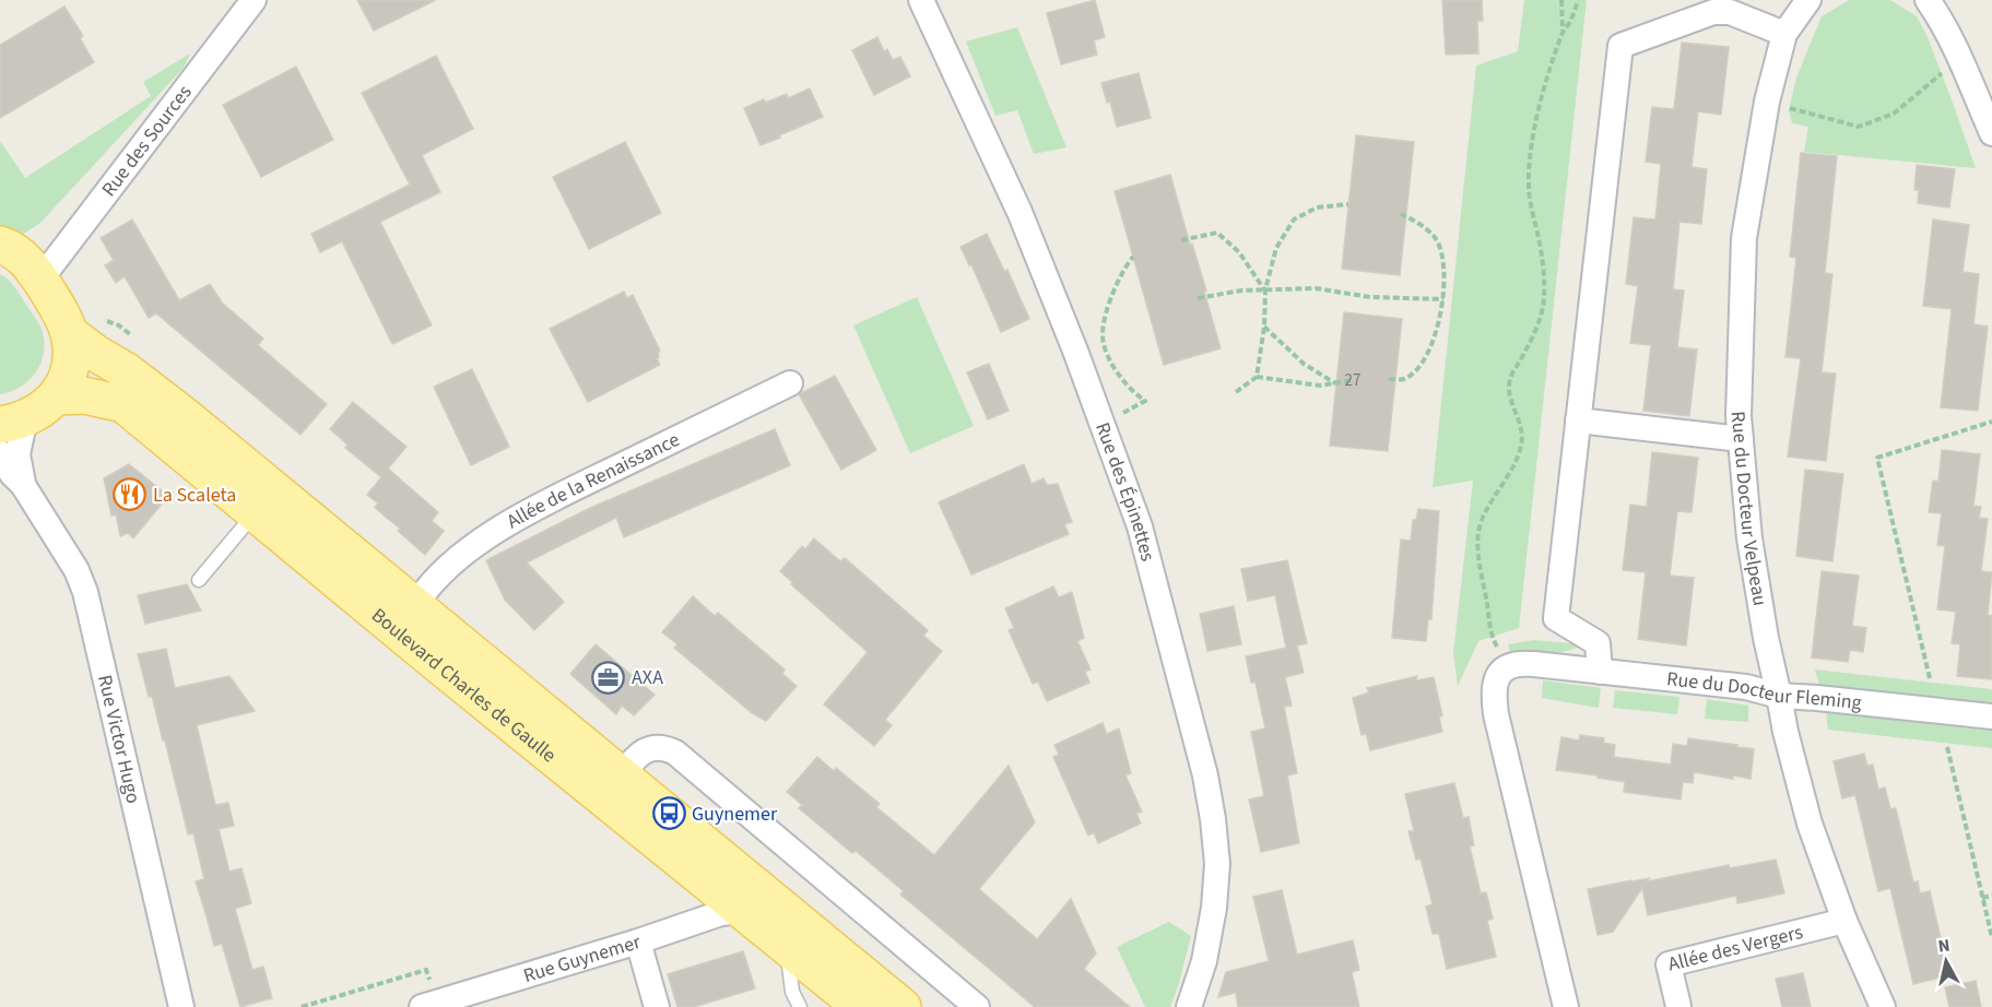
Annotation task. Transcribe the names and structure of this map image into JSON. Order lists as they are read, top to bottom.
{
  "streets": {
    "main road": ["Boulevard Charles de Gaulle"],
    "street": [
      "Rue des Sources",
      "Allée de la Renaissance",
      "Rue des Épinettes",
      "Rue du Docteur Velpeau",
      "Rue du Docteur Fleming",
      "Rue Victor Hugo",
      "Allée des Vergers",
      "Rue Guynemer"
    ]
  },
  "crossings": [
    ["Allée de la Renaissance", "Boulevard Charles de Gaulle"],
    ["Rue du Docteur Velpeau", "Rue du Docteur Fleming"],
    ["Rue du Docteur Velpeau", "Allée des Vergers"],
    ["Boulevard Charles de Gaulle", "Rue Guynemer"]
  ],
  "places": {
    "restaurant": ["La Scaleta"],
    "office": ["AXA"],
    "bus stop": ["Guynemer"]
  },
  "house_numbers": ["27"],
  "north": "top"
}
